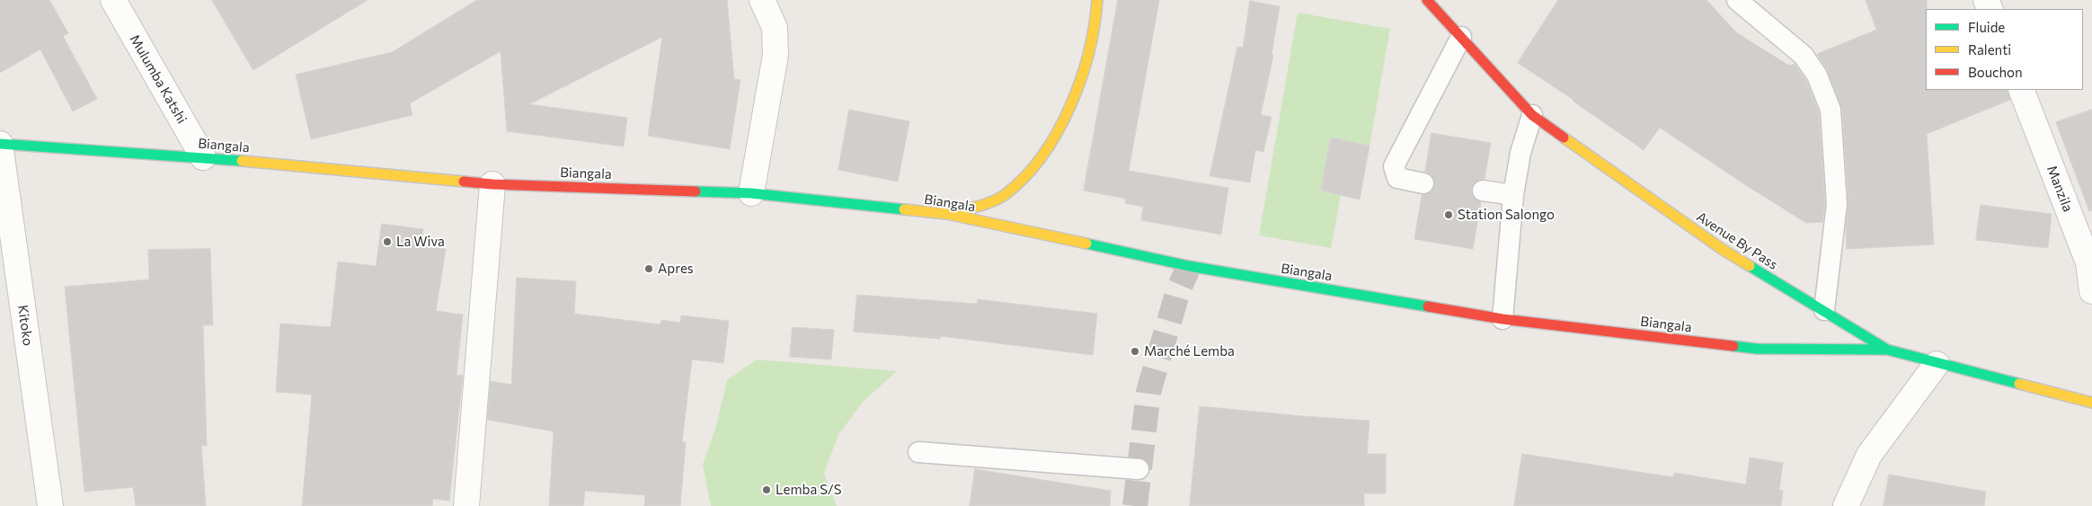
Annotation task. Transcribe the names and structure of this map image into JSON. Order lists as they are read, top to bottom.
{
  "streets": {
    "main road": ["Biangala", "Avenue By Pass"],
    "street": ["Mulumba Katshi", "Manzila", "Kitoko"]
  },
  "crossings": [
    ["Mulumba Katshi", "Biangala"],
    ["Biangala", "Avenue By Pass"],
    ["Biangala", "Kitoko"]
  ],
  "places": [
    "Station Salongo",
    "La Wiva",
    "Apres",
    "Marché Lemba",
    "Lemba S/S"
  ],
  "legend": ["Fluide", "Ralenti", "Bouchon"]
}
